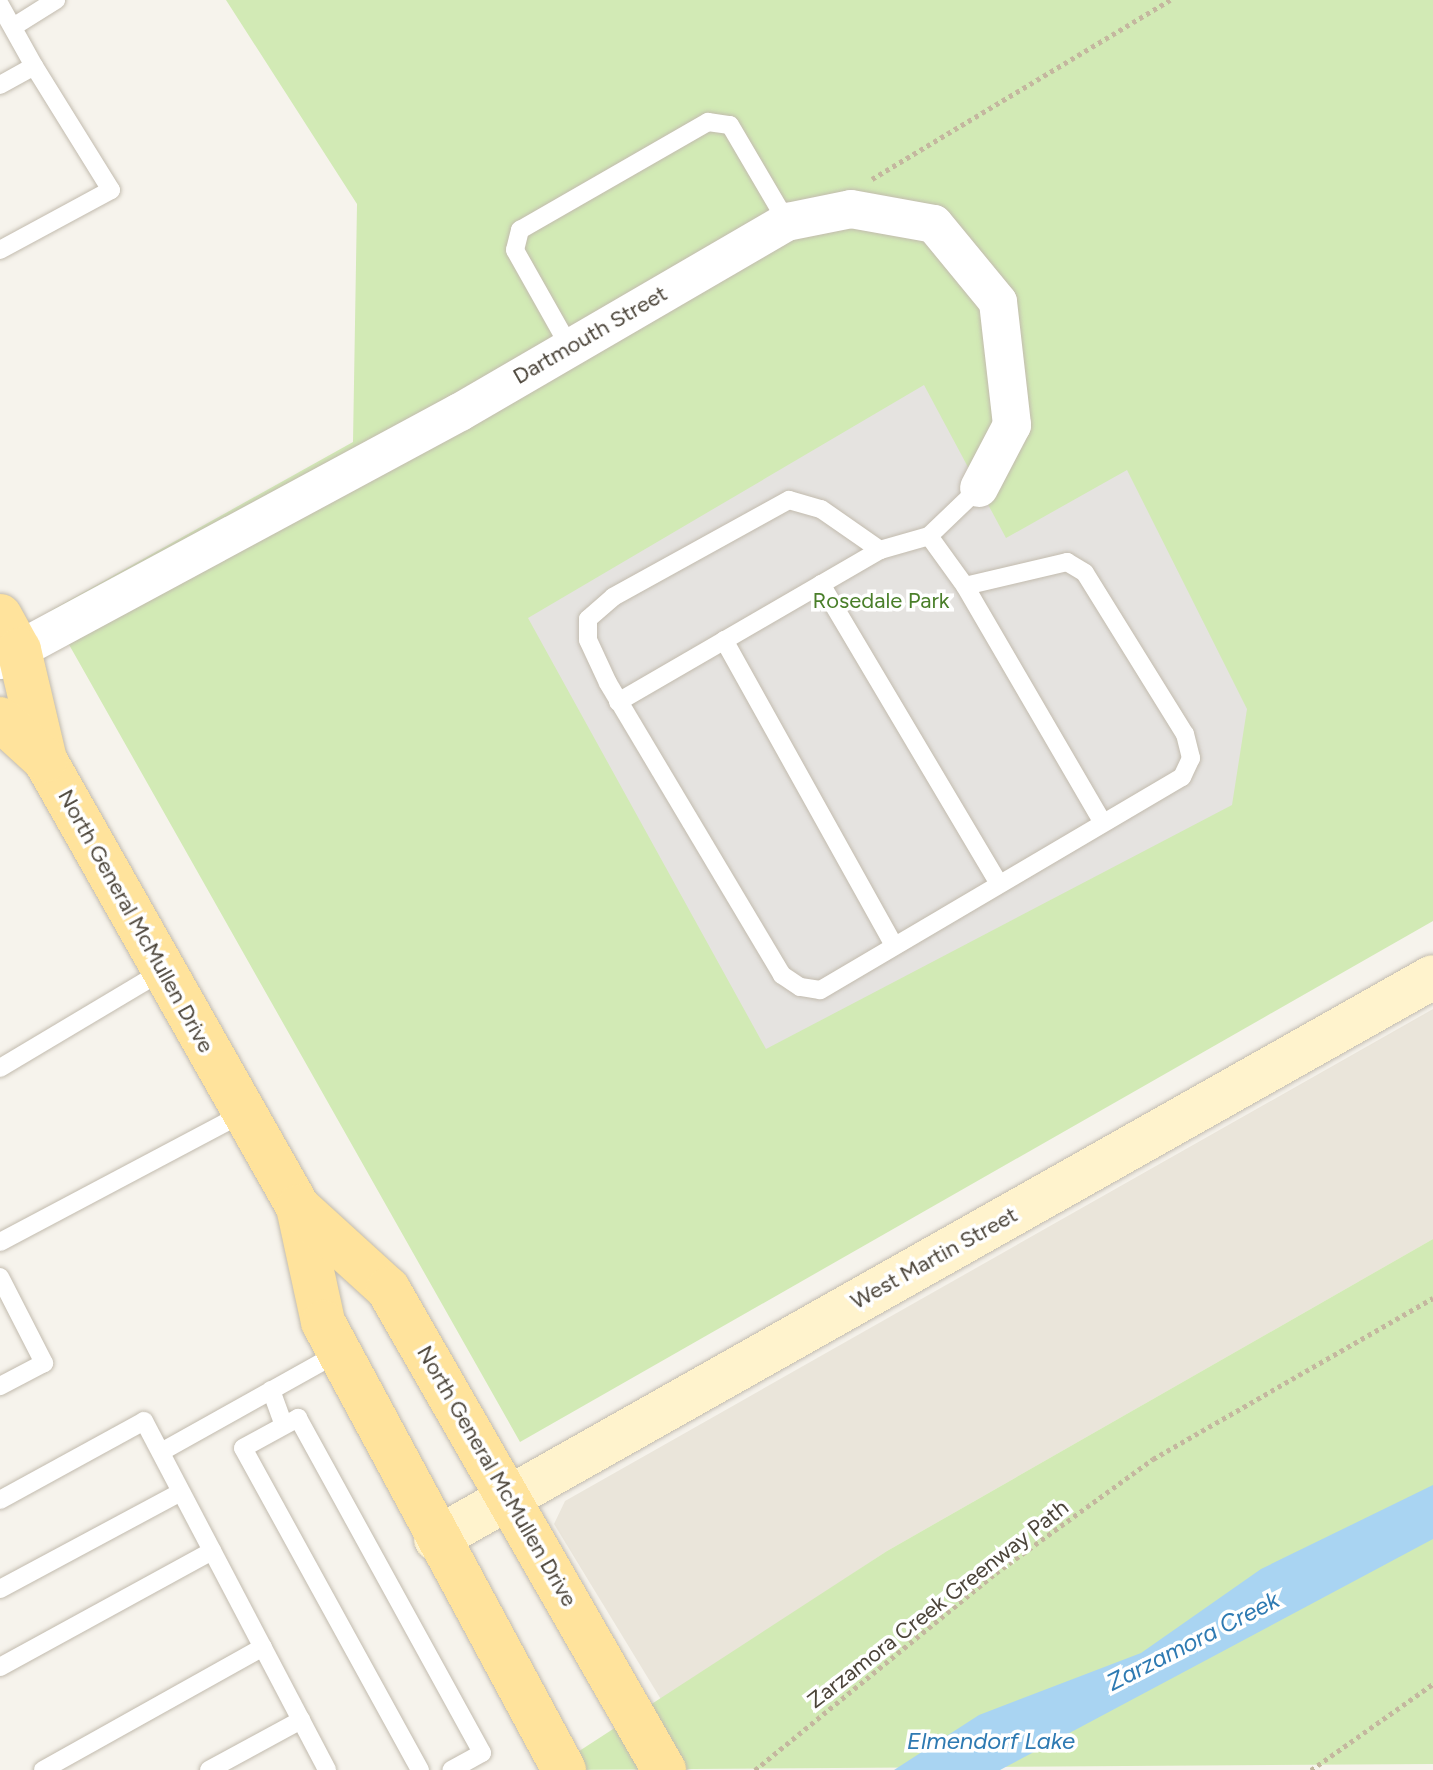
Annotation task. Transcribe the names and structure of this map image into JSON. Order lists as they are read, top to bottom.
{
  "streets": {
    "main road": ["North General McMullen Drive"],
    "street": ["Dartmouth Street", "West Martin Street"],
    "path": ["Zarzamora Creek Greenway Path"]
  },
  "crossings": [
    ["Dartmouth Street", "North General McMullen Drive"],
    ["North General McMullen Drive", "West Martin Street"]
  ],
  "water": ["Zarzamora Creek", "Elmendorf Lake"],
  "parks": ["Rosedale Park"]
}
